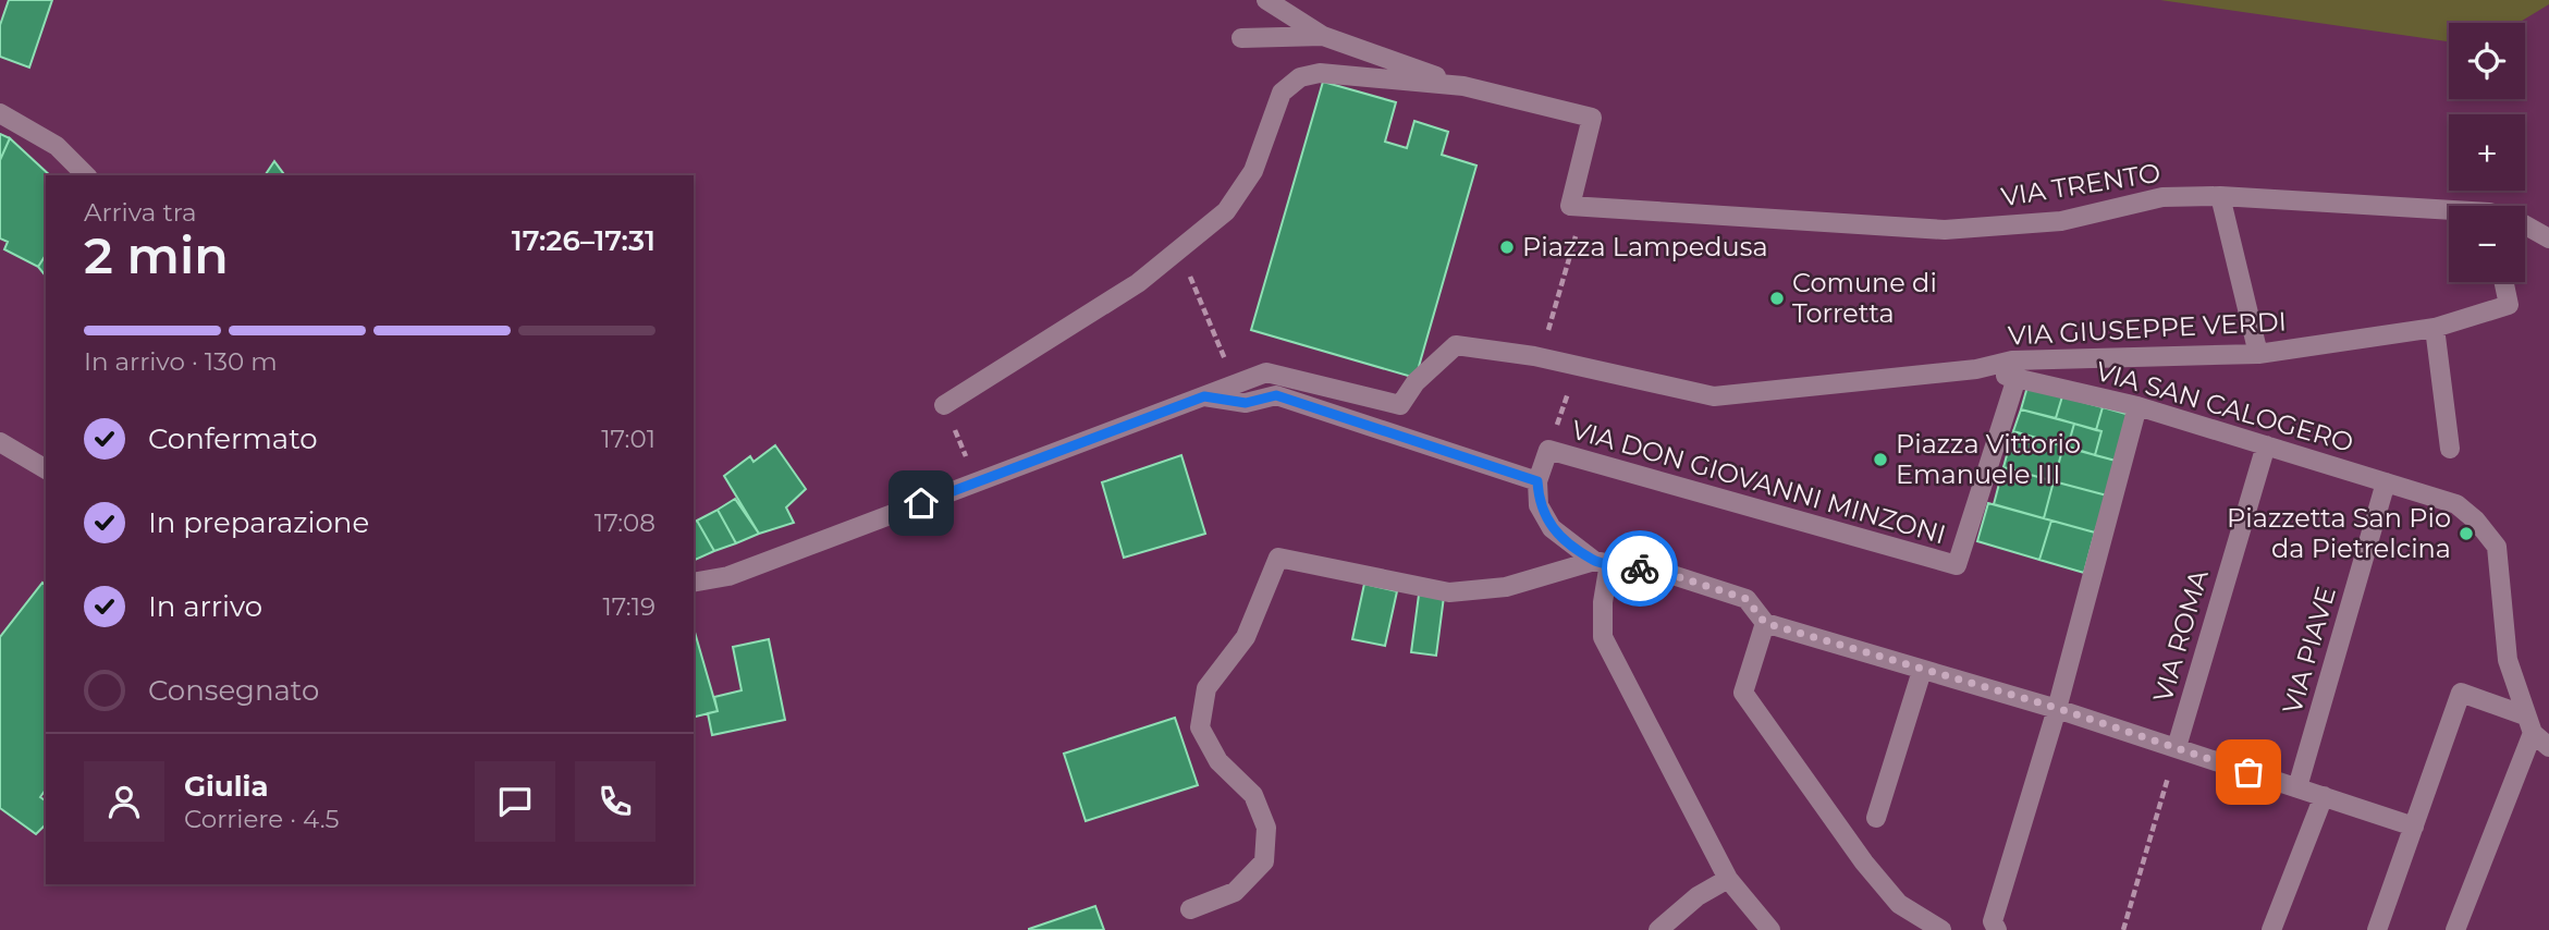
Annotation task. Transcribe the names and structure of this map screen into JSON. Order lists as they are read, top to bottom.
{
  "streets": {
    "street": [
      "VIA TRENTO",
      "VIA GIUSEPPE VERDI",
      "VIA SAN CALOGERO",
      "VIA DON GIOVANNI MINZONI",
      "VIA ROMA",
      "VIA PIAVE"
    ]
  },
  "crossings": [
    ["VIA GIUSEPPE VERDI", "VIA SAN CALOGERO"],
    ["VIA SAN CALOGERO", "VIA DON GIOVANNI MINZONI"],
    ["VIA SAN CALOGERO", "VIA ROMA"],
    ["VIA SAN CALOGERO", "VIA PIAVE"]
  ],
  "places": [
    "Piazza Lampedusa",
    "Comune di Torretta",
    "Piazza Vittorio Emanuele III",
    "Piazzetta San Pio da Pietrelcina"
  ],
  "page": {
    "map_buttons": ["+", "−"],
    "heading": ["2 min", "Arriva tra", "17:26–17:31"],
    "panel": ["Giulia", "Corriere · 4.5"],
    "bar": "In arrivo · 130 m",
    "list": [
      ["Confermato", "17:01"],
      ["In preparazione", "17:08"],
      ["In arrivo", "17:19"],
      "Consegnato"
    ]
  }
}
